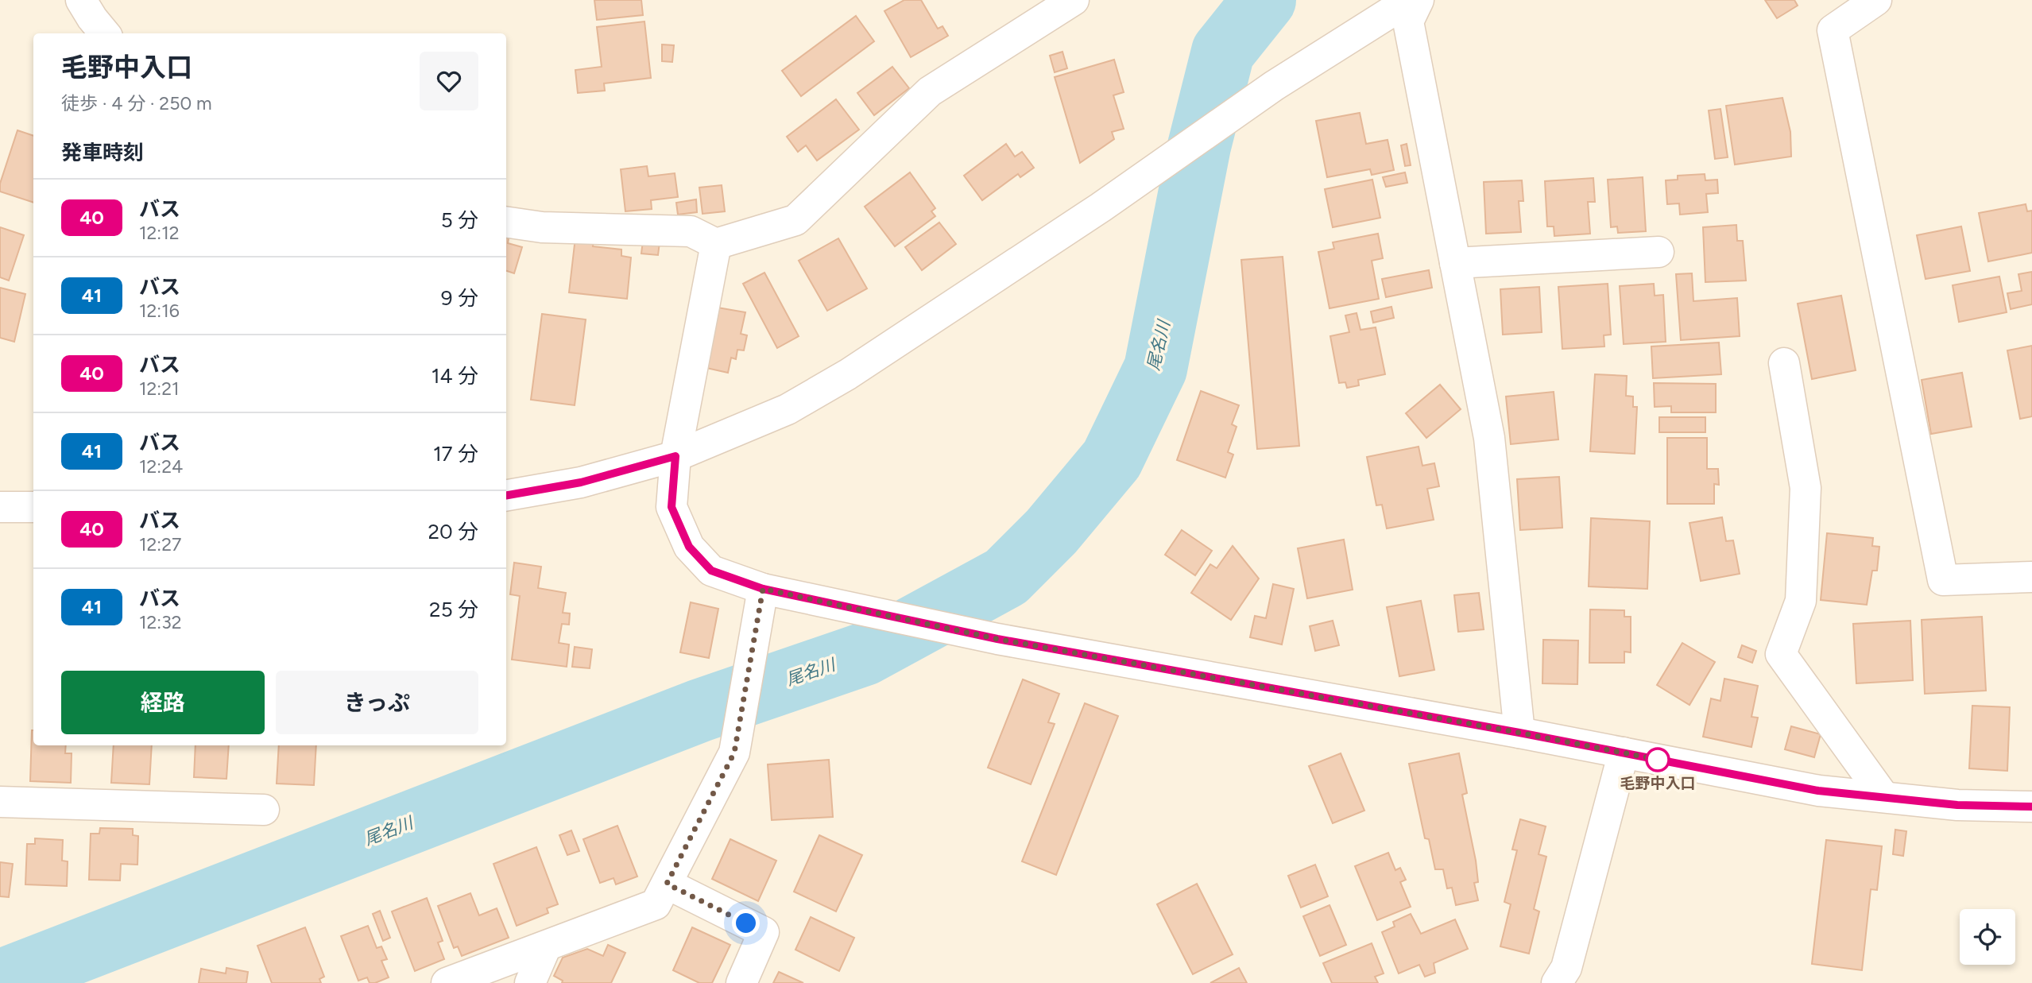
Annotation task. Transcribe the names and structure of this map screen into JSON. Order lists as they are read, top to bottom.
{
  "water": ["尾名川"],
  "places": ["毛野中入口"],
  "lines": ["bus line 40"],
  "page": {
    "heading": [
      ["毛野中入口", "徒歩 · 4 分 · 250 m"],
      "発車時刻"
    ],
    "list": [
      {
        "mark": "40",
        "name": "バス",
        "note": "12:12",
        "value": "5 分"
      },
      {
        "mark": "41",
        "name": "バス",
        "note": "12:16",
        "value": "9 分"
      },
      {
        "mark": "40",
        "name": "バス",
        "note": "12:21",
        "value": "14 分"
      },
      {
        "mark": "41",
        "name": "バス",
        "note": "12:24",
        "value": "17 分"
      },
      {
        "mark": "40",
        "name": "バス",
        "note": "12:27",
        "value": "20 分"
      },
      {
        "mark": "41",
        "name": "バス",
        "note": "12:32",
        "value": "25 分"
      }
    ],
    "buttons": ["経路", "きっぷ"]
  }
}
